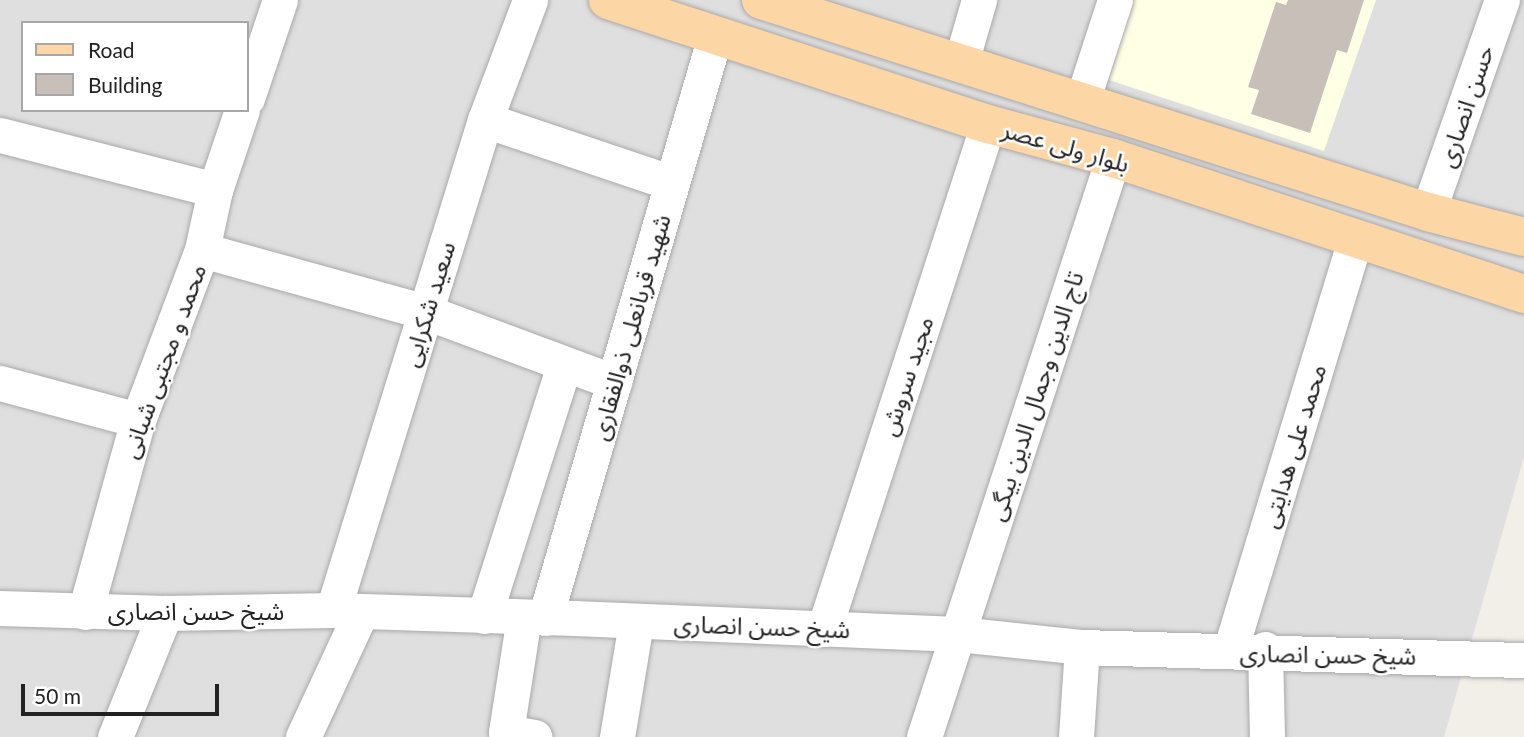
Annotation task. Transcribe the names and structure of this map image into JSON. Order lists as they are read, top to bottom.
{
  "streets": {
    "main road": ["بلوار ولی عصر"],
    "street": [
      "حسن انصاری",
      "سعید شکرایی",
      "شهید قربانعلی ذوالفقاری",
      "محمد و مجتبی شبانی",
      "مجید سروش",
      "تاج الدین وجمال الدین بیگی",
      "محمد علی هدایتی",
      "شیخ حسن انصاری"
    ]
  },
  "crossings": [
    ["حسن انصاری", "بلوار ولی عصر"],
    ["بلوار ولی عصر", "شهید قربانعلی ذوالفقاری"],
    ["بلوار ولی عصر", "مجید سروش"],
    ["بلوار ولی عصر", "تاج الدین وجمال الدین بیگی"],
    ["بلوار ولی عصر", "محمد علی هدایتی"],
    ["سعید شکرایی", "شیخ حسن انصاری"],
    ["شهید قربانعلی ذوالفقاری", "شیخ حسن انصاری"],
    ["محمد و مجتبی شبانی", "شیخ حسن انصاری"],
    ["مجید سروش", "شیخ حسن انصاری"],
    ["تاج الدین وجمال الدین بیگی", "شیخ حسن انصاری"],
    ["محمد علی هدایتی", "شیخ حسن انصاری"]
  ],
  "legend": ["Road", "Building"],
  "scale_bar": "50 m"
}
